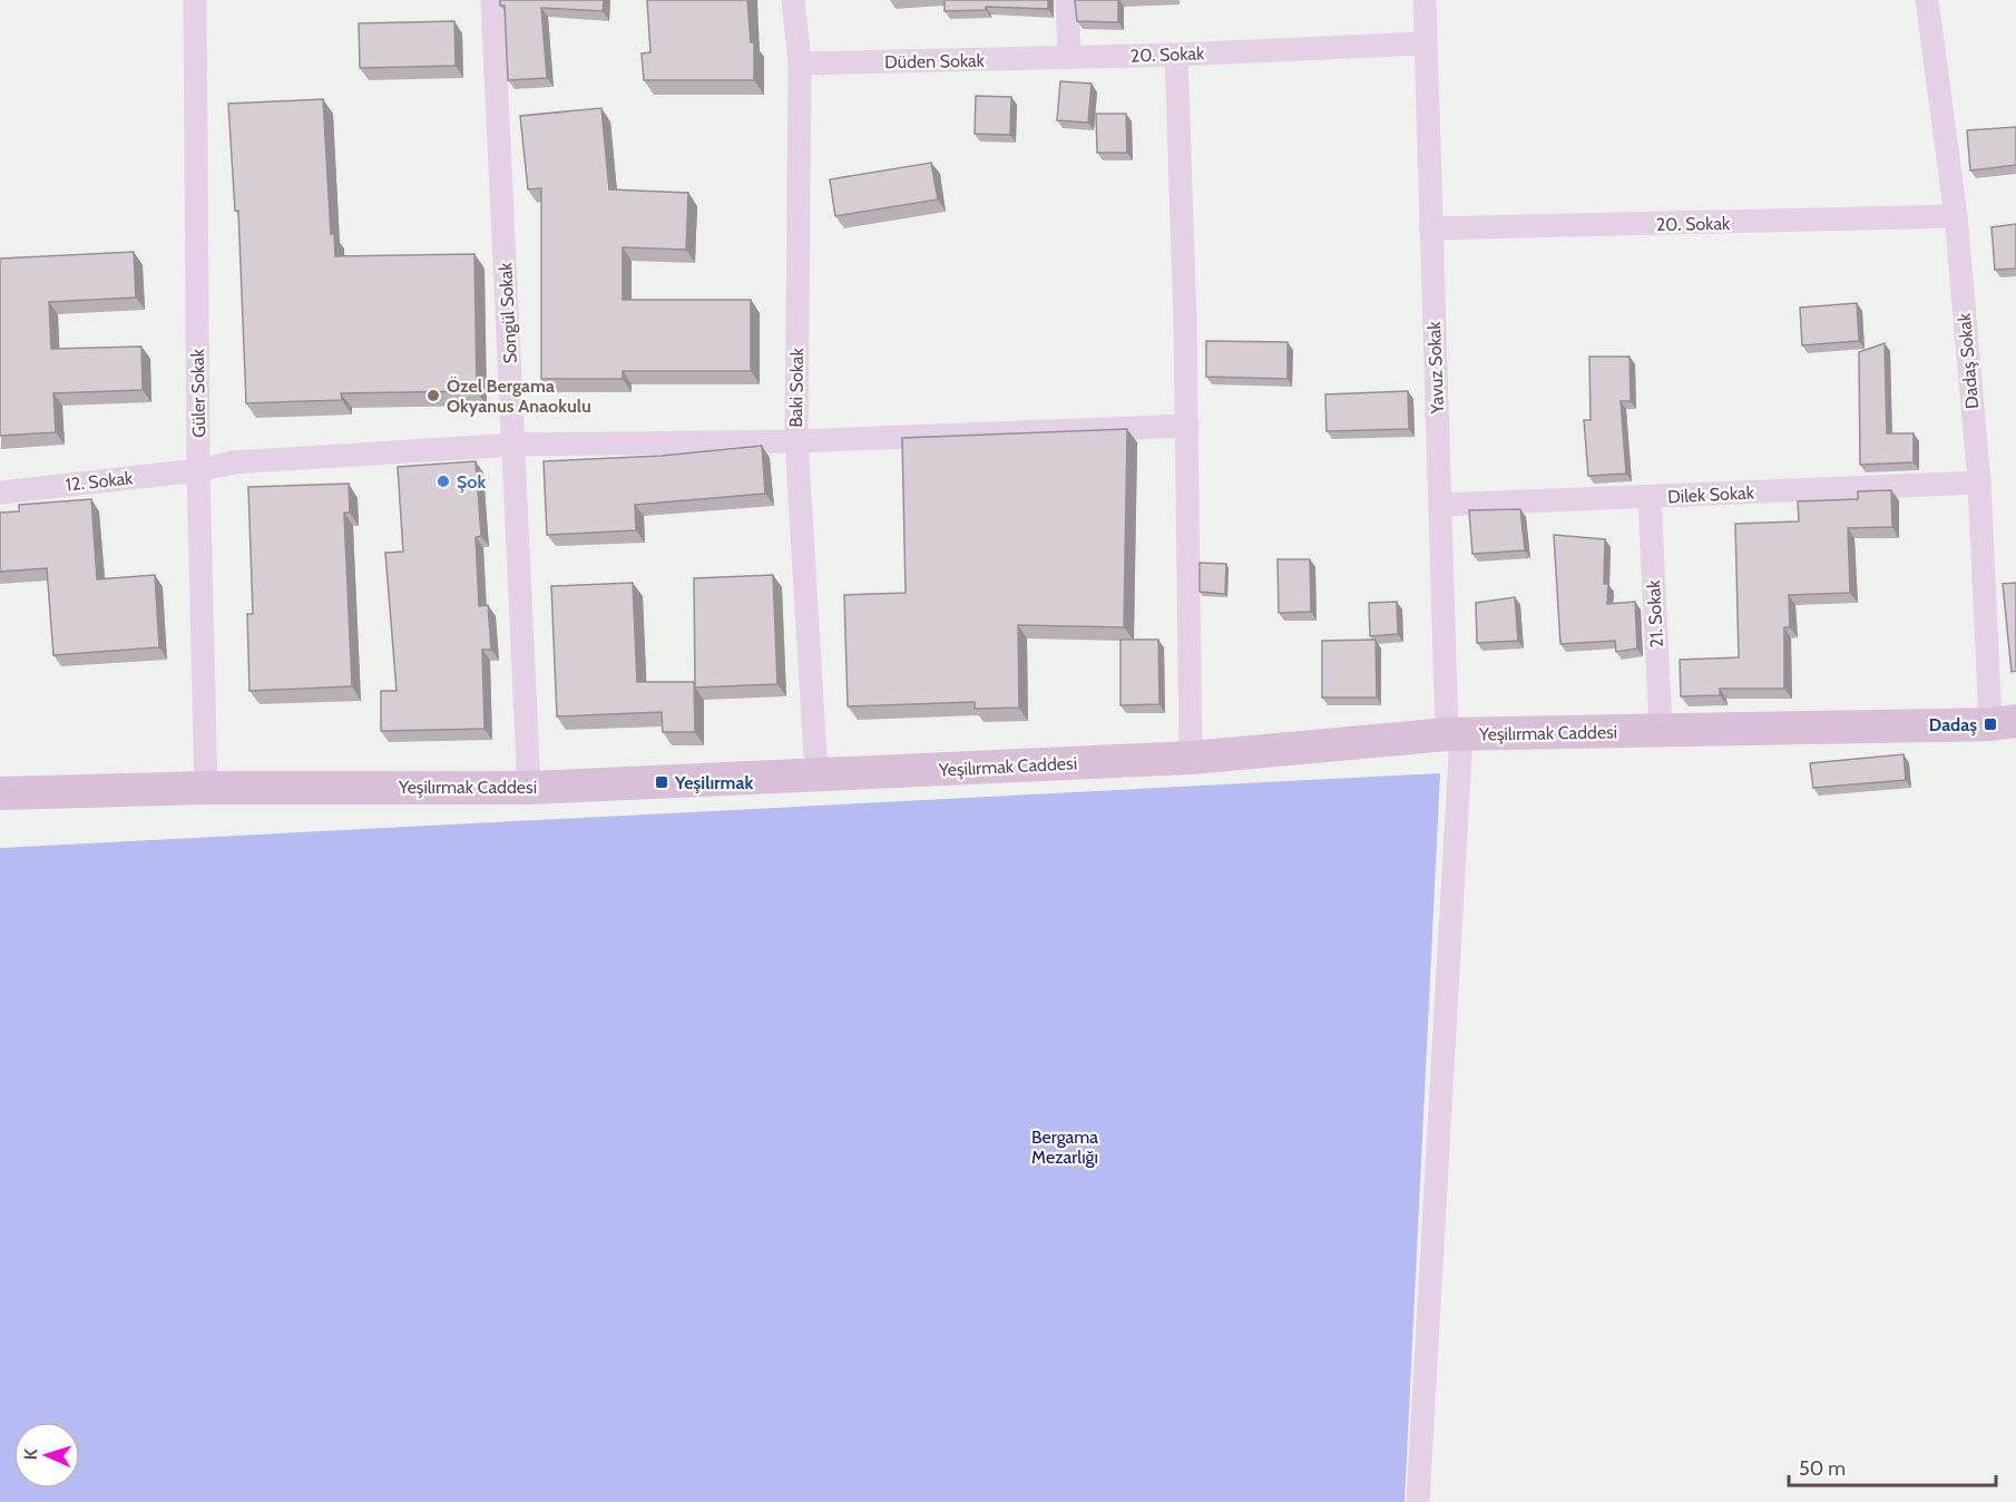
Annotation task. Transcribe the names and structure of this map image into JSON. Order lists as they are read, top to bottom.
{
  "streets": {
    "street": [
      "20. Sokak",
      "Düden Sokak",
      "Songül Sokak",
      "Dadaş Sokak",
      "Yavuz Sokak",
      "Baki Sokak",
      "Güler Sokak",
      "12. Sokak",
      "Dilek Sokak",
      "21. Sokak",
      "Yeşilırmak Caddesi"
    ]
  },
  "crossings": [
    ["20. Sokak", "Düden Sokak"],
    ["20. Sokak", "Dadaş Sokak"],
    ["20. Sokak", "Yavuz Sokak"],
    ["Düden Sokak", "Baki Sokak"],
    ["Songül Sokak", "12. Sokak"],
    ["Songül Sokak", "Yeşilırmak Caddesi"],
    ["Dadaş Sokak", "Dilek Sokak"],
    ["Dadaş Sokak", "Yeşilırmak Caddesi"],
    ["Yavuz Sokak", "Dilek Sokak"],
    ["Yavuz Sokak", "Yeşilırmak Caddesi"],
    ["Baki Sokak", "12. Sokak"],
    ["Baki Sokak", "Yeşilırmak Caddesi"],
    ["Güler Sokak", "12. Sokak"],
    ["Güler Sokak", "Yeşilırmak Caddesi"],
    ["Dilek Sokak", "21. Sokak"],
    ["21. Sokak", "Yeşilırmak Caddesi"]
  ],
  "parks": ["Bergama Mezarlığı"],
  "places": {
    "other": ["Özel Bergama Okyanus Anaokulu", "Şok"],
    "transit": ["Dadaş", "Yeşilırmak"]
  },
  "scale_bar": "50 m",
  "north": "left"
}
